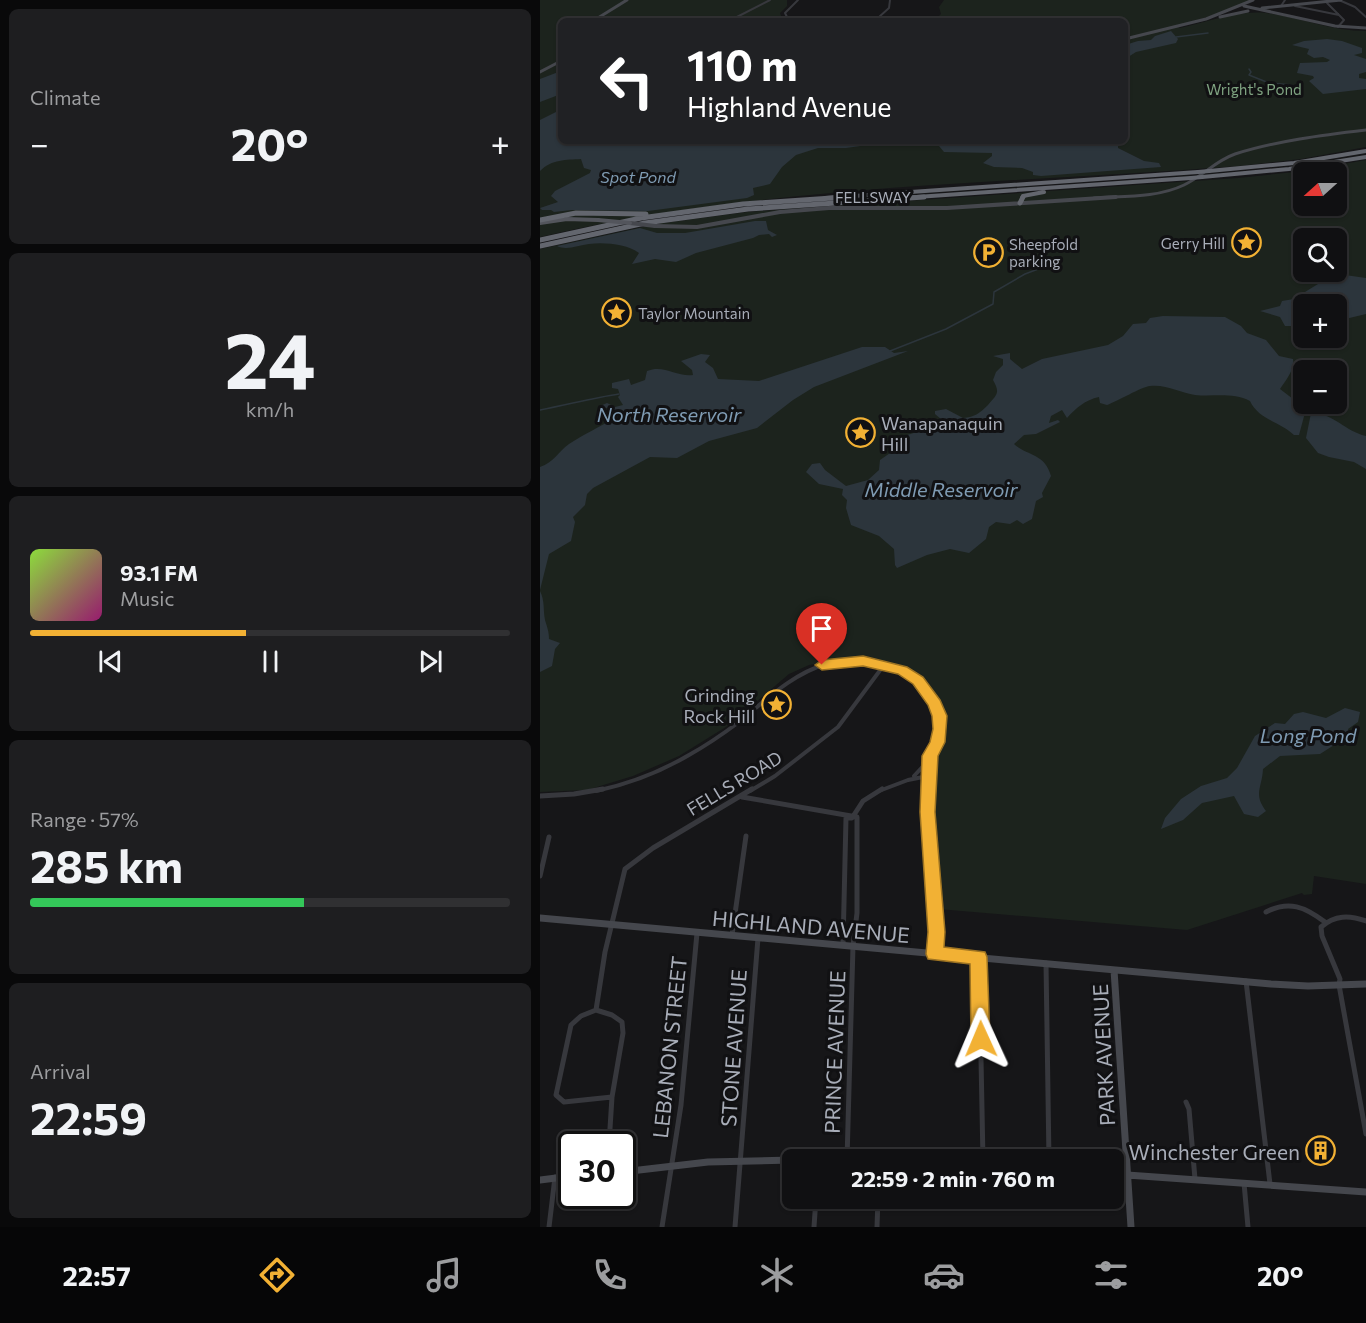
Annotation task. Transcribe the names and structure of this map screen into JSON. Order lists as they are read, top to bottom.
{
  "streets": {
    "main road": ["FELLSWAY", "HIGHLAND AVENUE", "PARK AVENUE"],
    "street": [
      "FELLS ROAD",
      "LEBANON STREET",
      "STONE AVENUE",
      "PRINCE AVENUE"
    ]
  },
  "crossings": [
    ["FELLS ROAD", "HIGHLAND AVENUE"],
    ["HIGHLAND AVENUE", "LEBANON STREET"],
    ["HIGHLAND AVENUE", "STONE AVENUE"],
    ["HIGHLAND AVENUE", "PRINCE AVENUE"],
    ["HIGHLAND AVENUE", "PARK AVENUE"]
  ],
  "water": [
    "Spot Pond",
    "North Reservoir",
    "Middle Reservoir",
    "Long Pond"
  ],
  "parks": ["Wright's Pond"],
  "places": {
    "place": [
      "Gerry Hill",
      "Taylor Mountain",
      "Wanapanaquin Hill",
      "Grinding Rock Hill"
    ],
    "parking": ["Sheepfold parking"],
    "building": ["Winchester Green"]
  },
  "north": "left",
  "page": {
    "tile": [
      "Climate",
      ["24", "km/h"],
      ["Range · 57%", "285 km"],
      ["Arrival", "22:59"]
    ],
    "turn": ["110 m", "Highland Avenue"],
    "heat": ["−", "20°", "+"],
    "map_buttons": ["+", "−"],
    "song": ["93.1 FM", "Music"],
    "limit": "30",
    "trip": "22:59 · 2 min · 760 m",
    "tabs": ["22:57", "20°"]
  }
}
